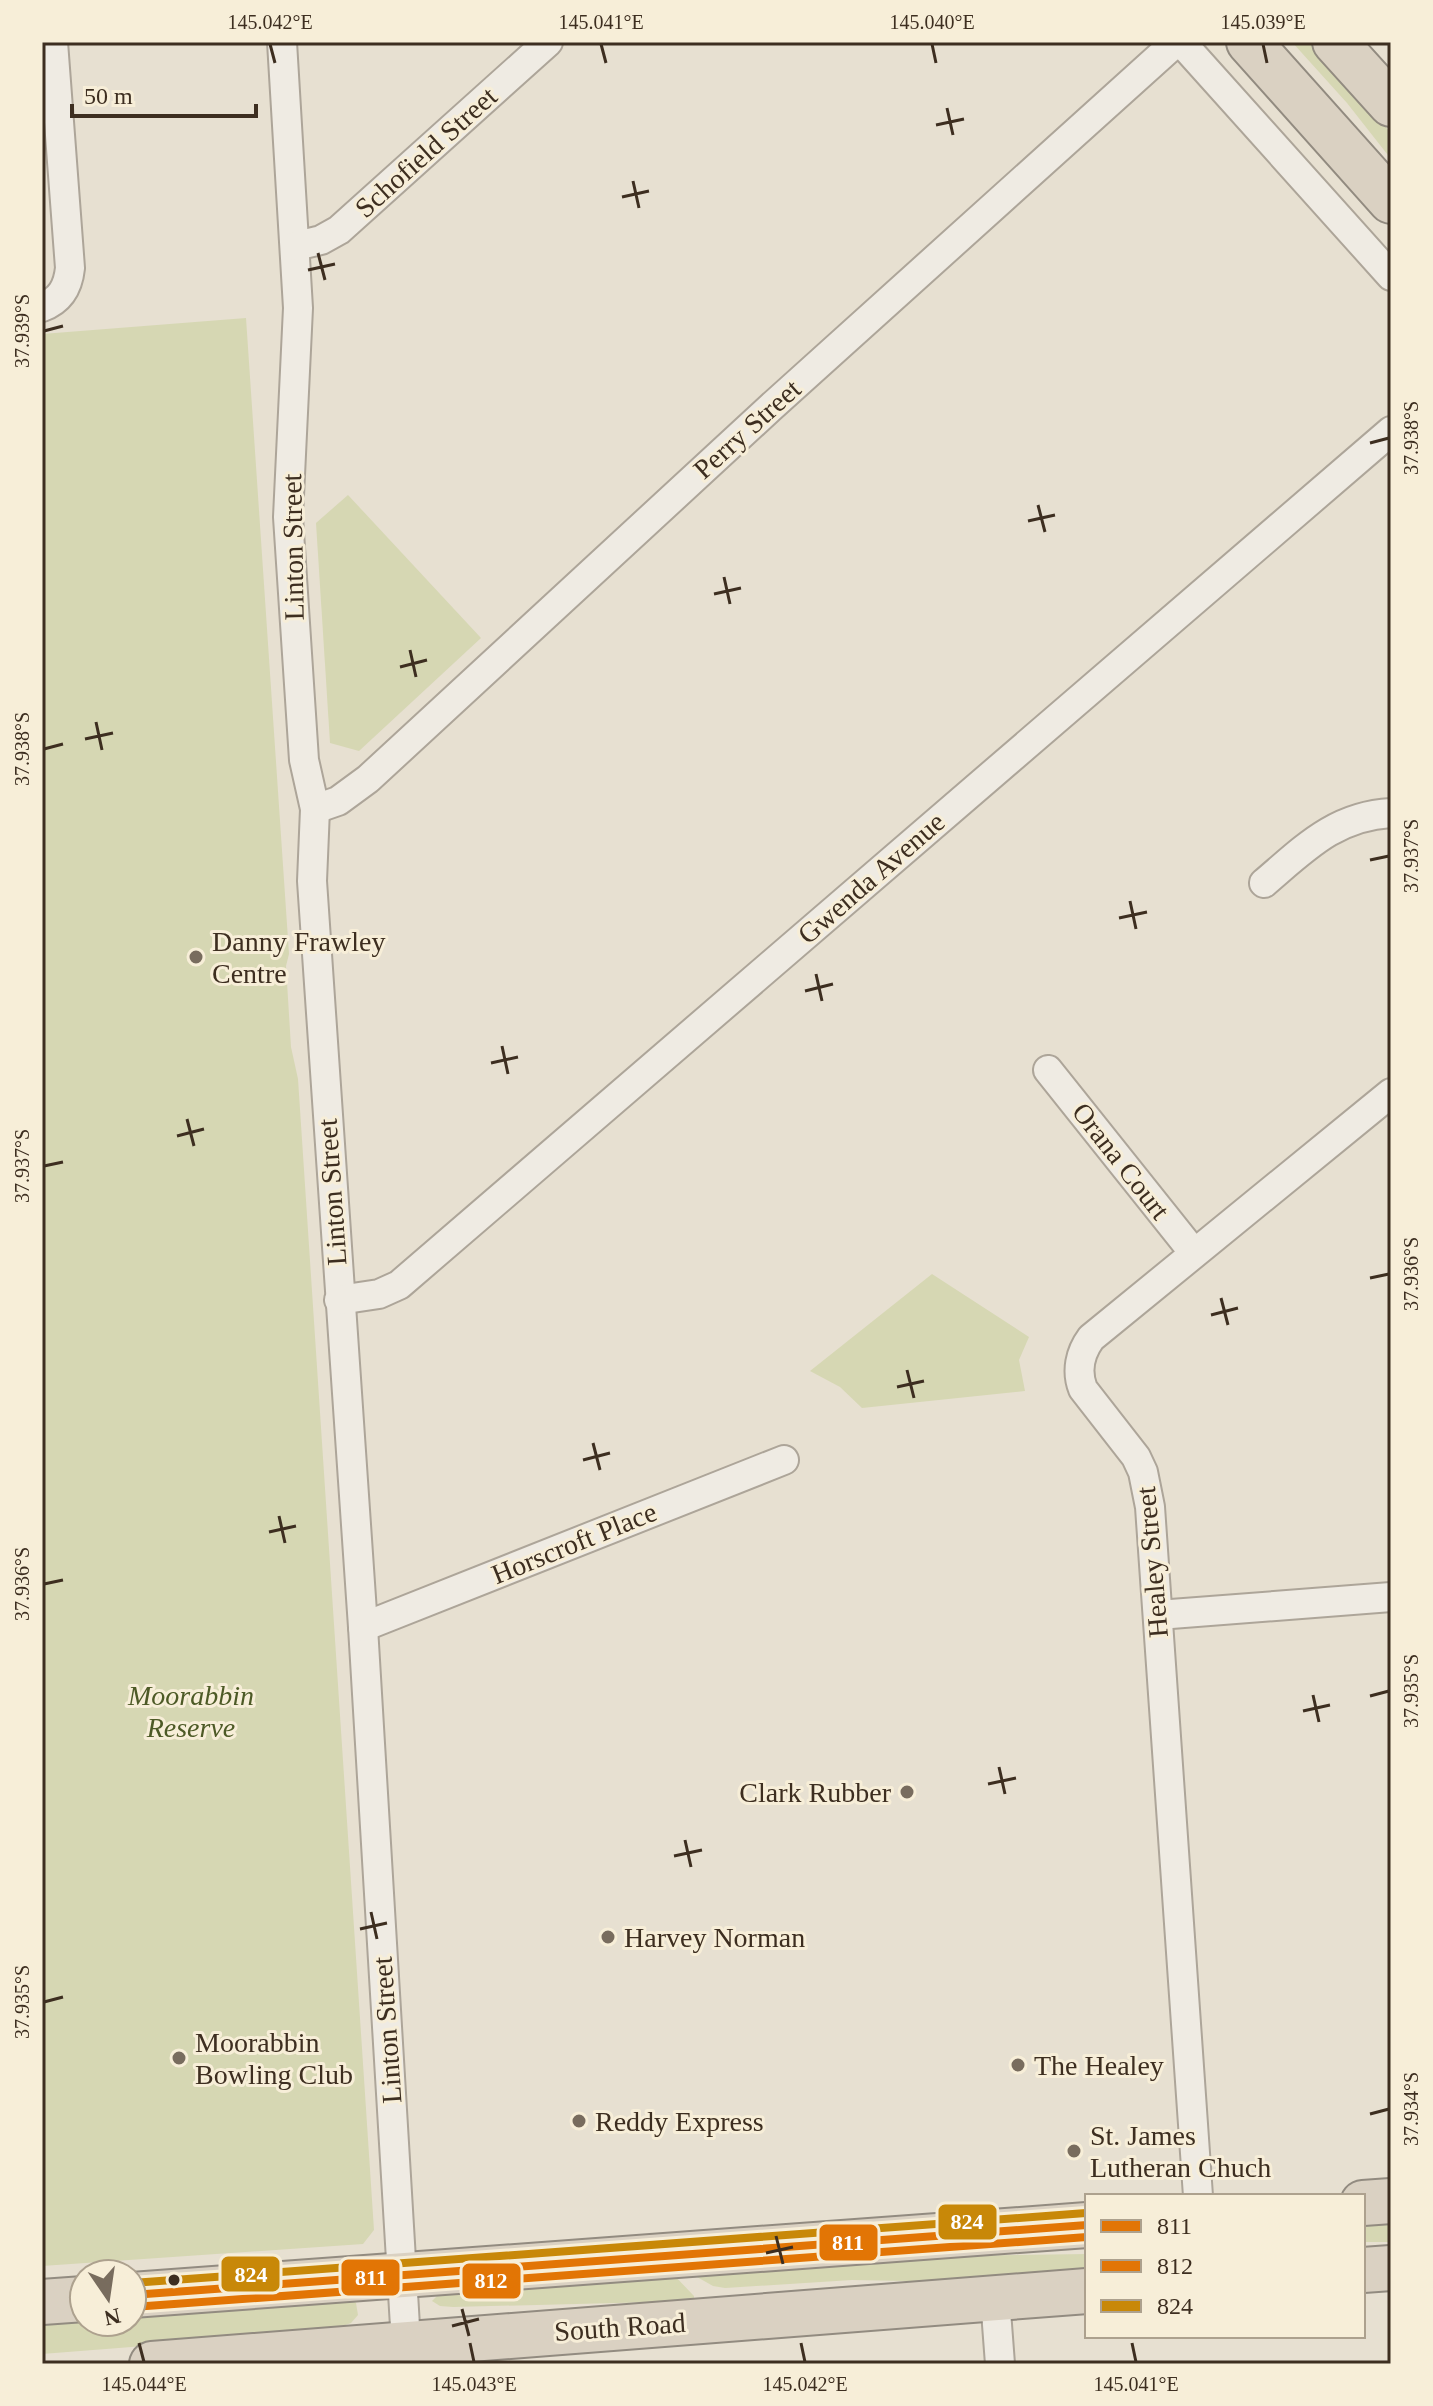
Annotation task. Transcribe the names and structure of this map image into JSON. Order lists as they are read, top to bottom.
{
  "streets": {
    "highway": ["South Road"],
    "street": [
      "Schofield Street",
      "Perry Street",
      "Linton Street",
      "Gwenda Avenue",
      "Orana Court",
      "Horscroft Place",
      "Healey Street"
    ]
  },
  "crossings": [
    ["Schofield Street", "Linton Street"],
    ["Perry Street", "Linton Street"],
    ["Linton Street", "Gwenda Avenue"],
    ["Linton Street", "Horscroft Place"],
    ["Linton Street", "South Road"],
    ["Orana Court", "Healey Street"]
  ],
  "parks": ["Moorabbin Reserve"],
  "places": [
    "Danny Frawley Centre",
    "Clark Rubber",
    "Harvey Norman",
    "Moorabbin Bowling Club",
    "The Healey",
    "Reddy Express",
    "St. James Lutheran Chuch"
  ],
  "lines": ["transit line 824", "transit line 811", "transit line 812"],
  "legend": ["811", "812", "824"],
  "scale_bar": "50 m",
  "north": "bottom",
  "coordinates": [
    "145.042°E",
    "145.041°E",
    "145.040°E",
    "145.039°E",
    "37.939°S",
    "37.938°S",
    "37.937°S",
    "37.936°S",
    "37.935°S",
    "37.934°S",
    "145.044°E",
    "145.043°E"
  ]
}
